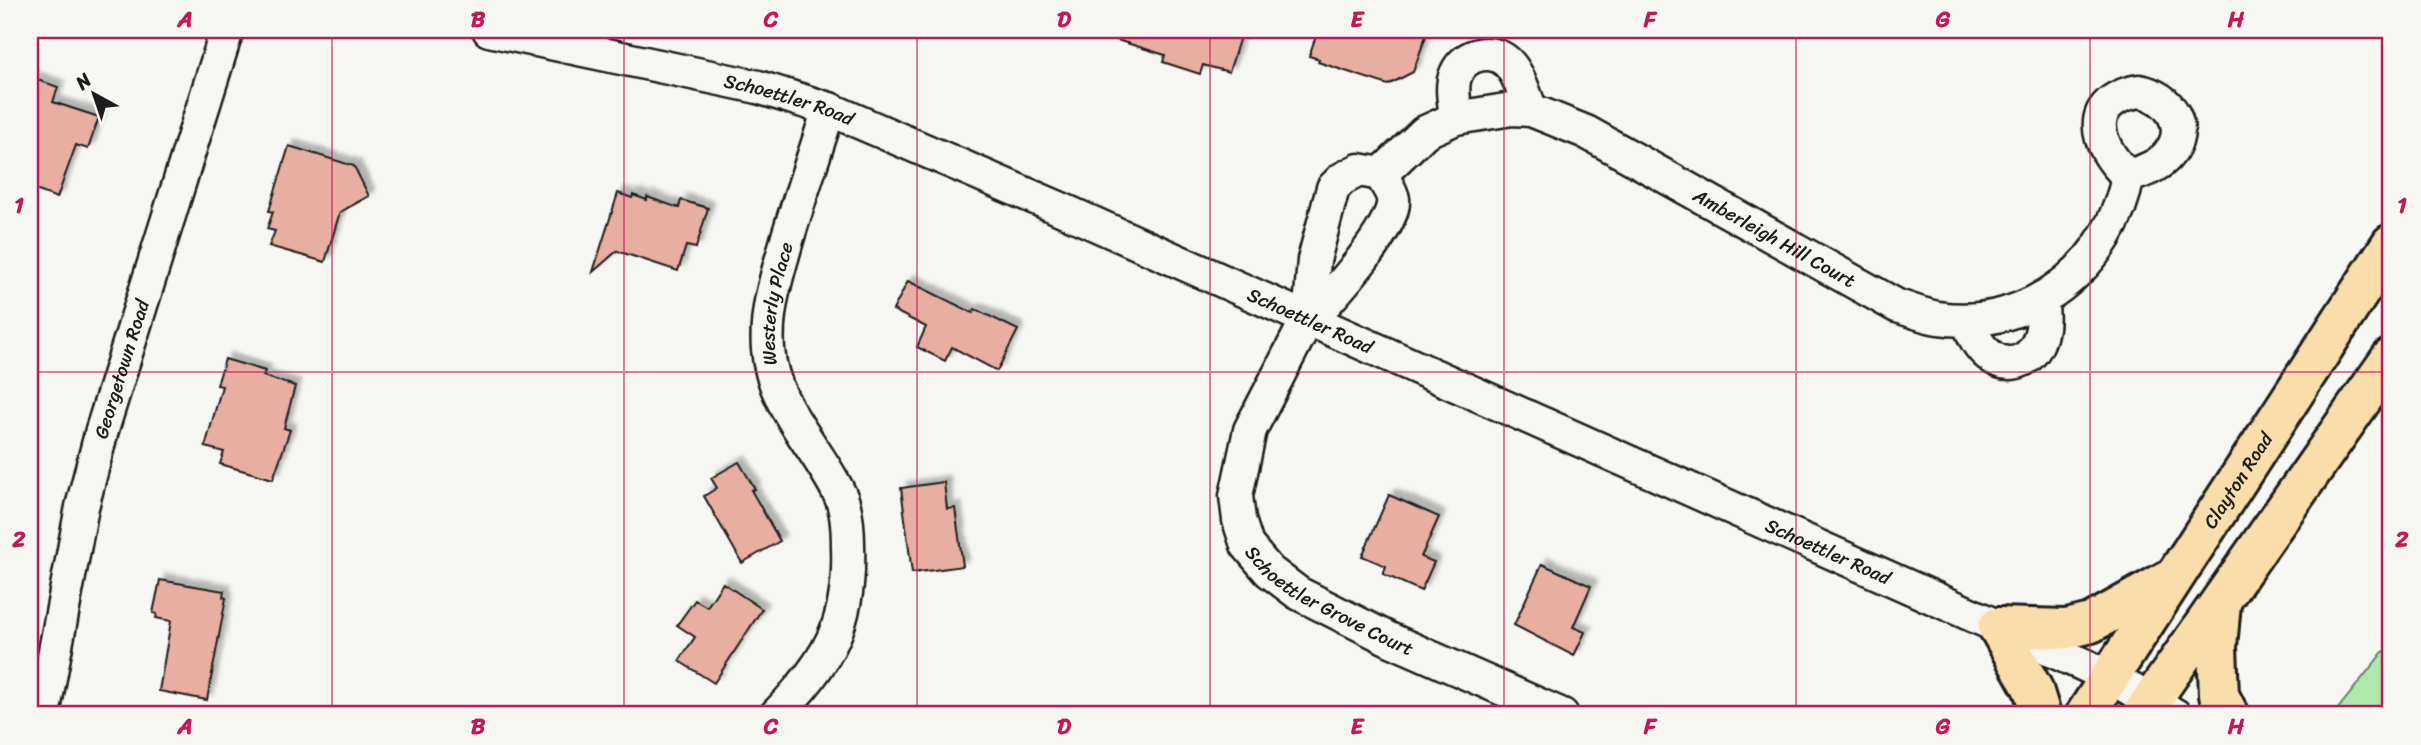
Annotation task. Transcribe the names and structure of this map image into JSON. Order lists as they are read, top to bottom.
{
  "streets": {
    "main road": ["Clayton Road"],
    "street": [
      "Schoettler Road",
      "Amberleigh Hill Court",
      "Westerly Place",
      "Georgetown Road",
      "Schoettler Grove Court"
    ]
  },
  "crossings": [
    ["Schoettler Road", "Westerly Place"],
    ["Schoettler Road", "Clayton Road"],
    ["Schoettler Road", "Schoettler Grove Court"]
  ],
  "north": "top left",
  "grid": {
    "columns": [
      "A",
      "B",
      "C",
      "D",
      "E",
      "F",
      "G",
      "H"
    ],
    "rows": ["1", "2"]
  }
}
